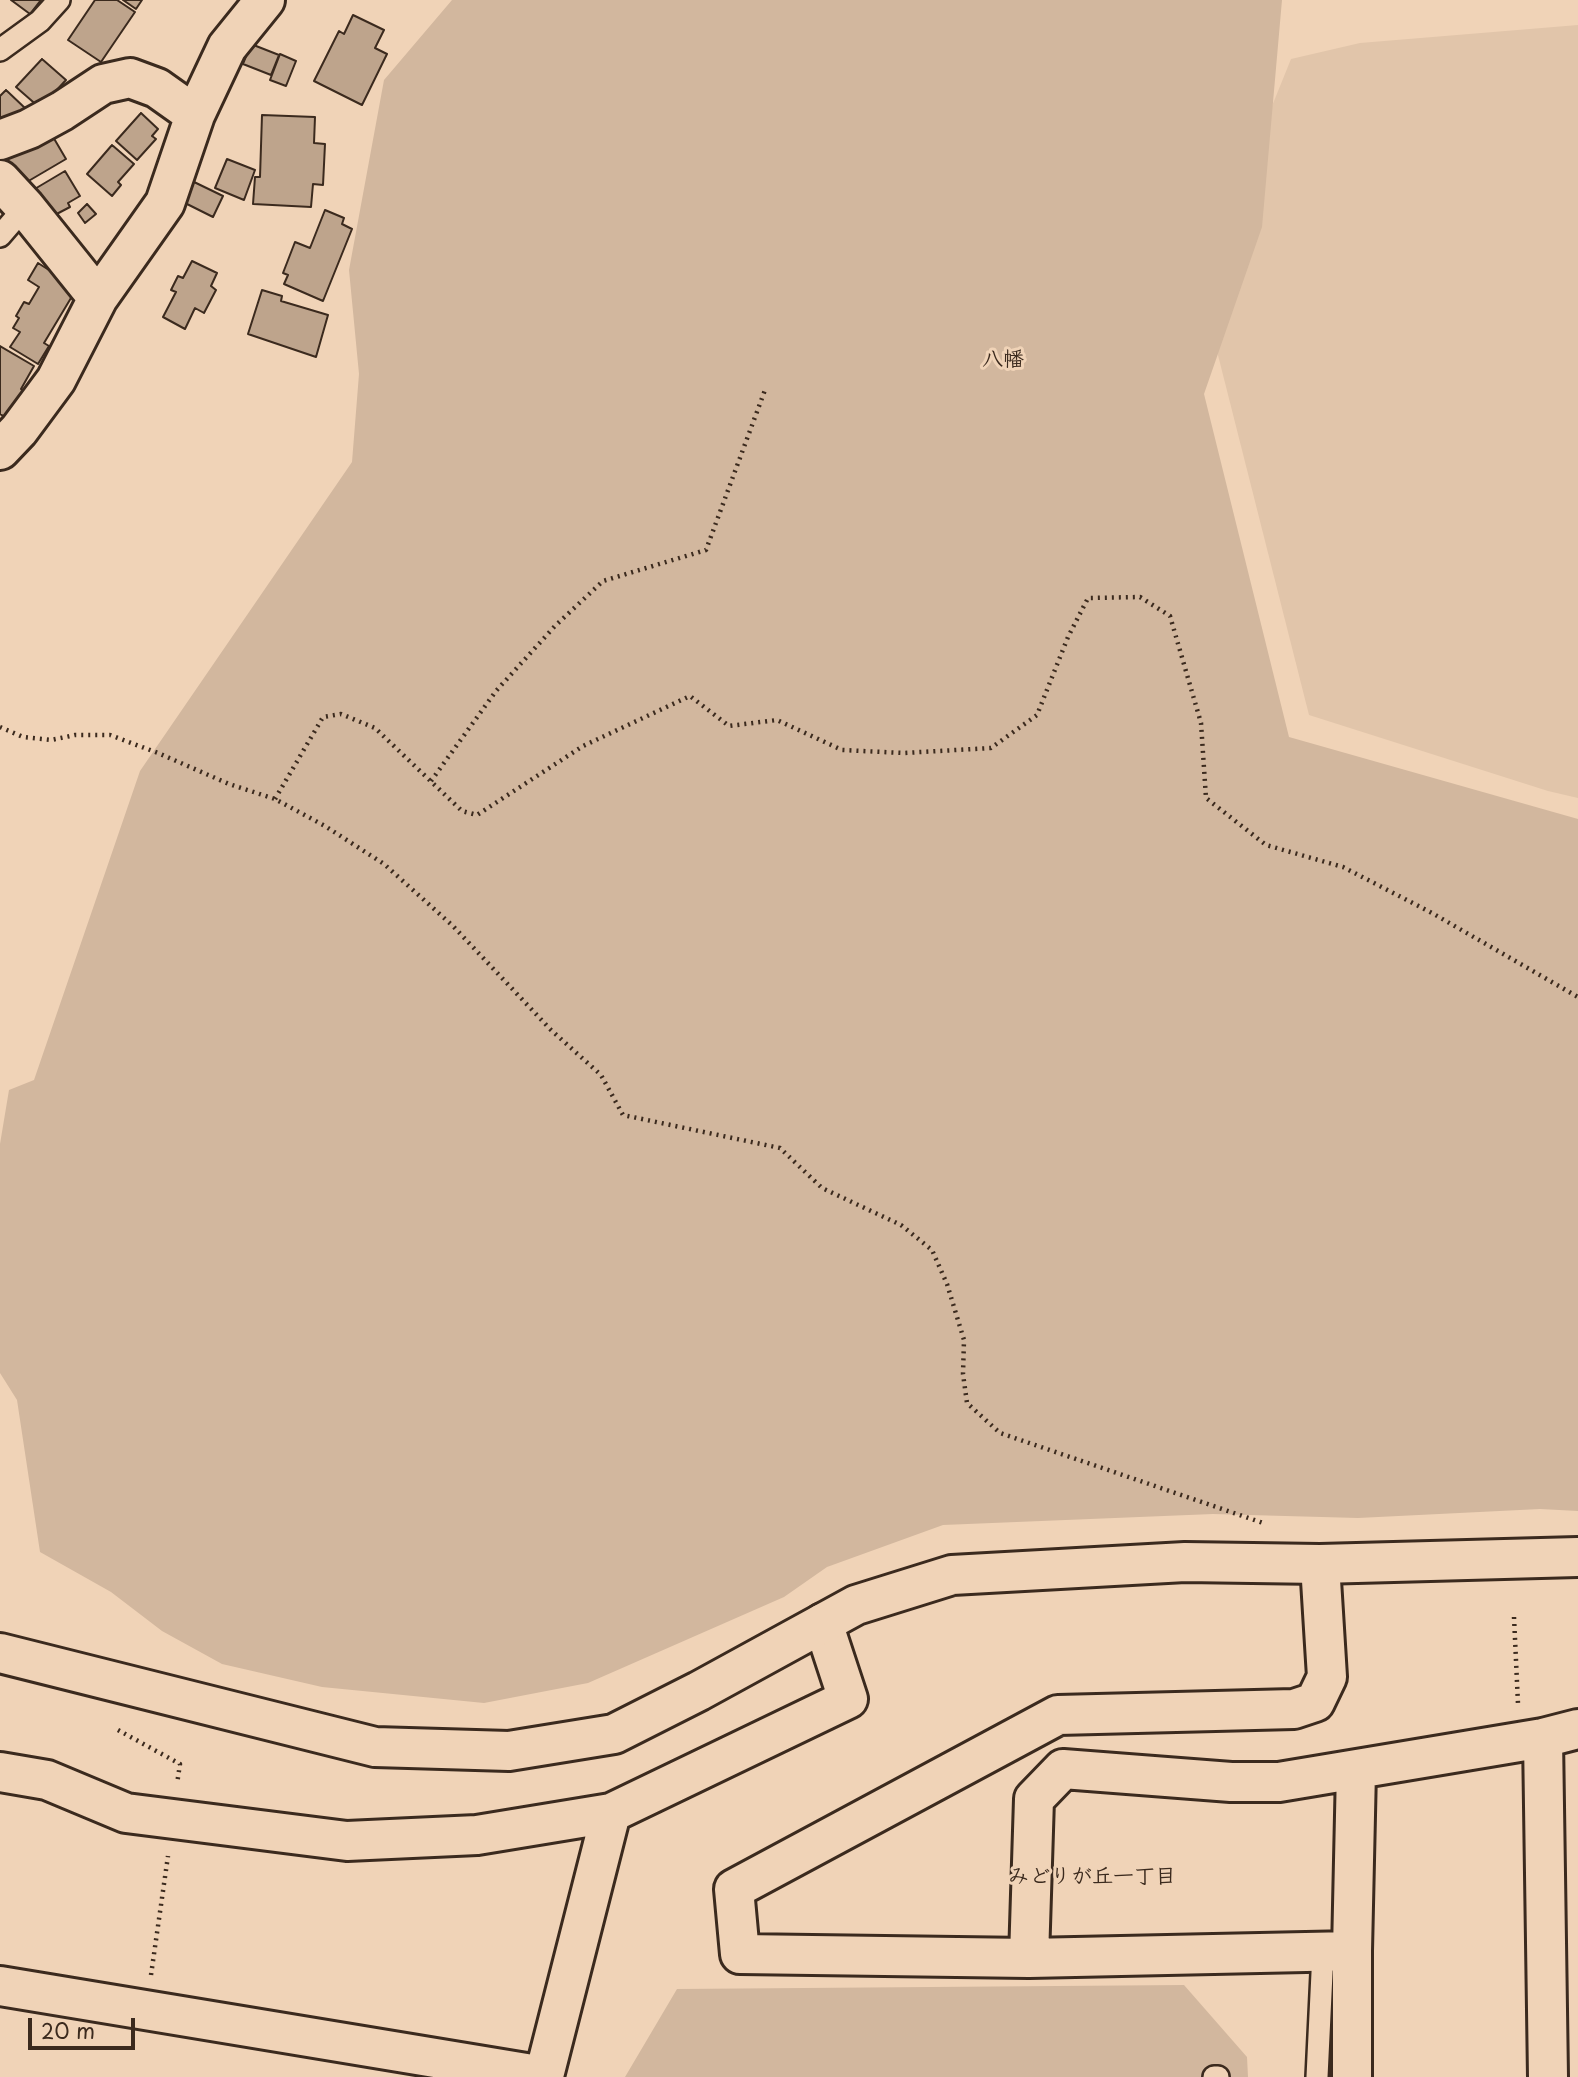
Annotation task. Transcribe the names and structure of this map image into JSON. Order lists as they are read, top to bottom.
{
  "districts": ["八幡", "みどりが丘一丁目"],
  "scale_bar": "20 m"
}
